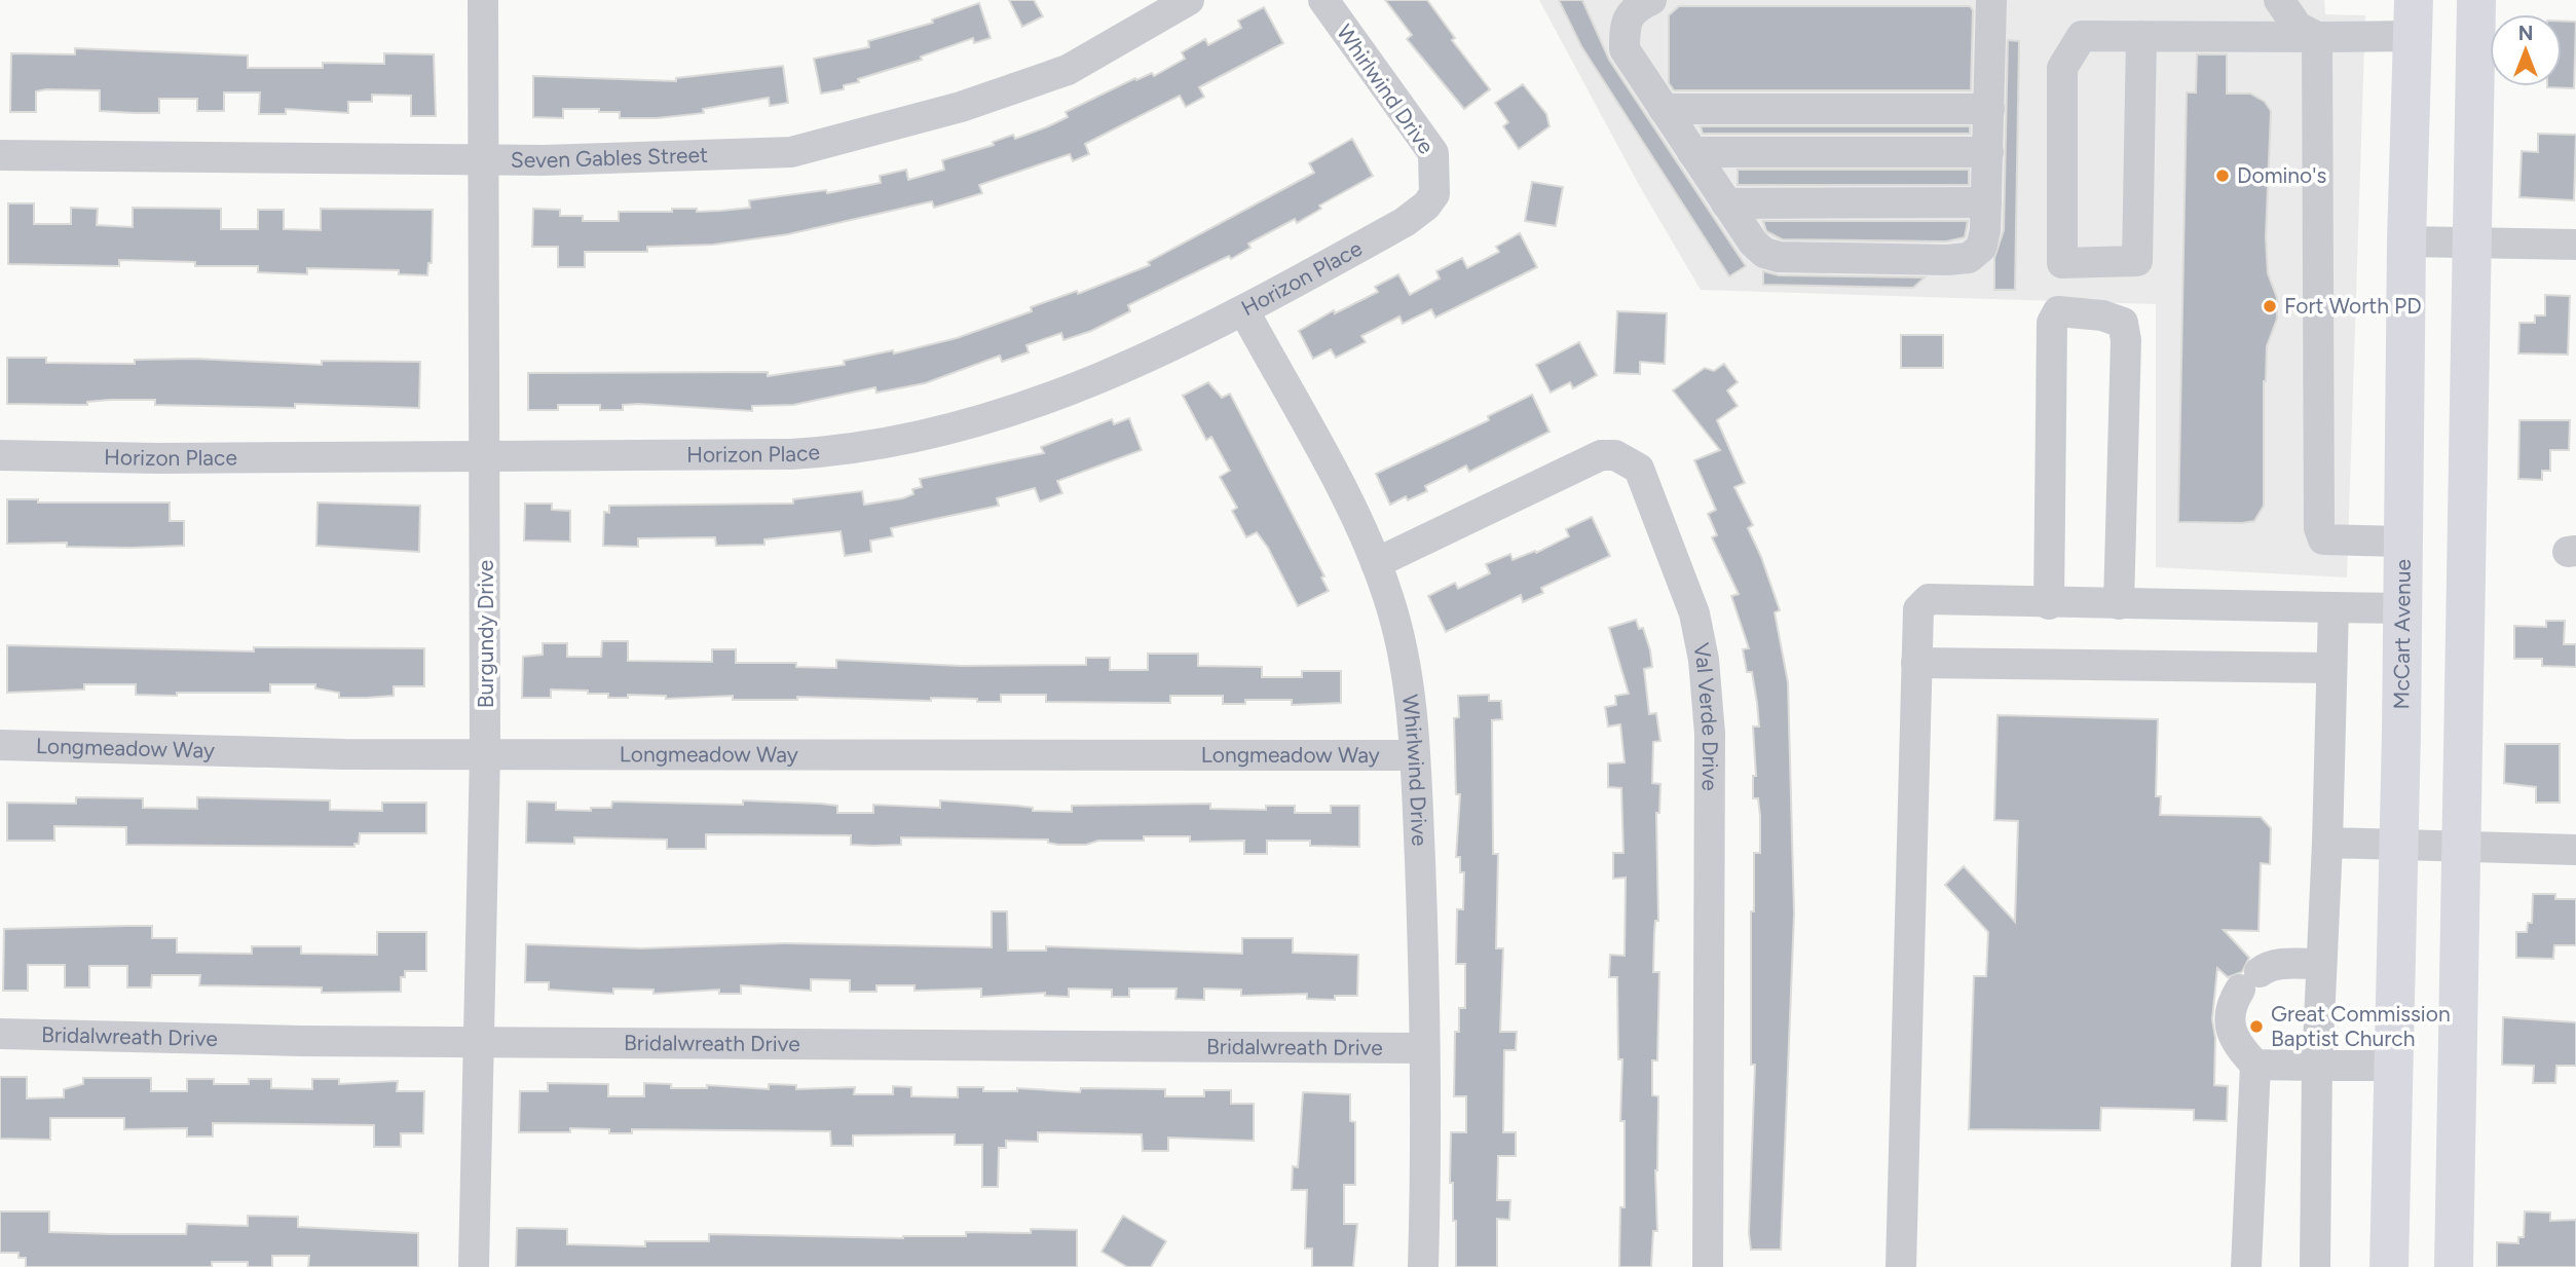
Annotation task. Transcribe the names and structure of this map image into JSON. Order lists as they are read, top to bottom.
{
  "streets": {
    "main road": ["McCart Avenue"],
    "street": [
      "Whirlwind Drive",
      "Seven Gables Street",
      "Horizon Place",
      "Burgundy Drive",
      "Val Verde Drive",
      "Longmeadow Way",
      "Bridalwreath Drive"
    ]
  },
  "crossings": [
    ["Whirlwind Drive", "Horizon Place"],
    ["Whirlwind Drive", "Val Verde Drive"],
    ["Whirlwind Drive", "Longmeadow Way"],
    ["Whirlwind Drive", "Bridalwreath Drive"],
    ["Seven Gables Street", "Burgundy Drive"],
    ["Horizon Place", "Burgundy Drive"],
    ["Burgundy Drive", "Longmeadow Way"],
    ["Burgundy Drive", "Bridalwreath Drive"]
  ],
  "places": ["Domino's", "Fort Worth PD", "Great Commission Baptist Church"],
  "north": "top"
}
